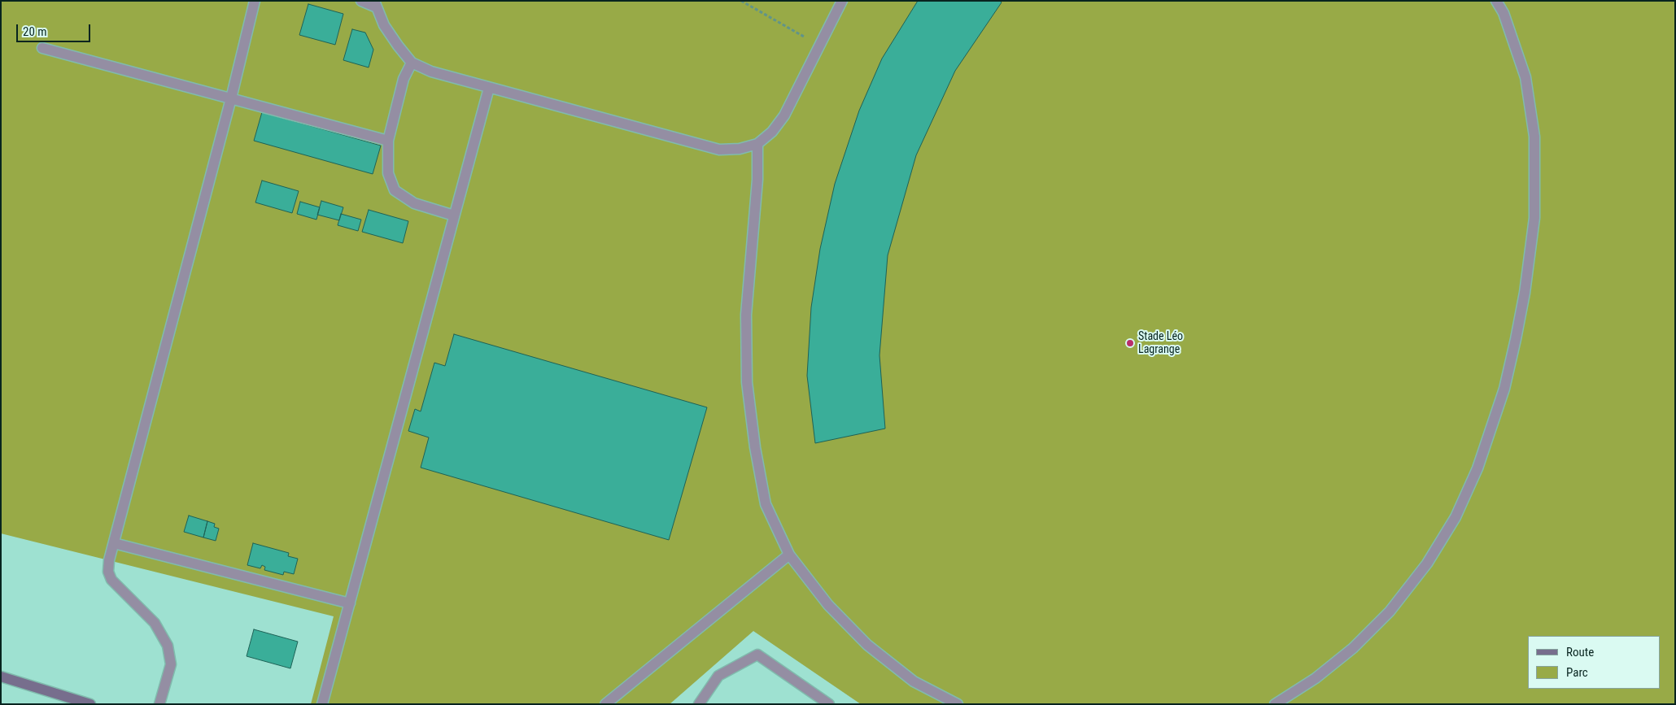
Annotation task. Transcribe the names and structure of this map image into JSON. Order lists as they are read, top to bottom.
{
  "places": ["Stade Léo Lagrange"],
  "legend": ["Route", "Parc"],
  "scale_bar": "20 m"
}
